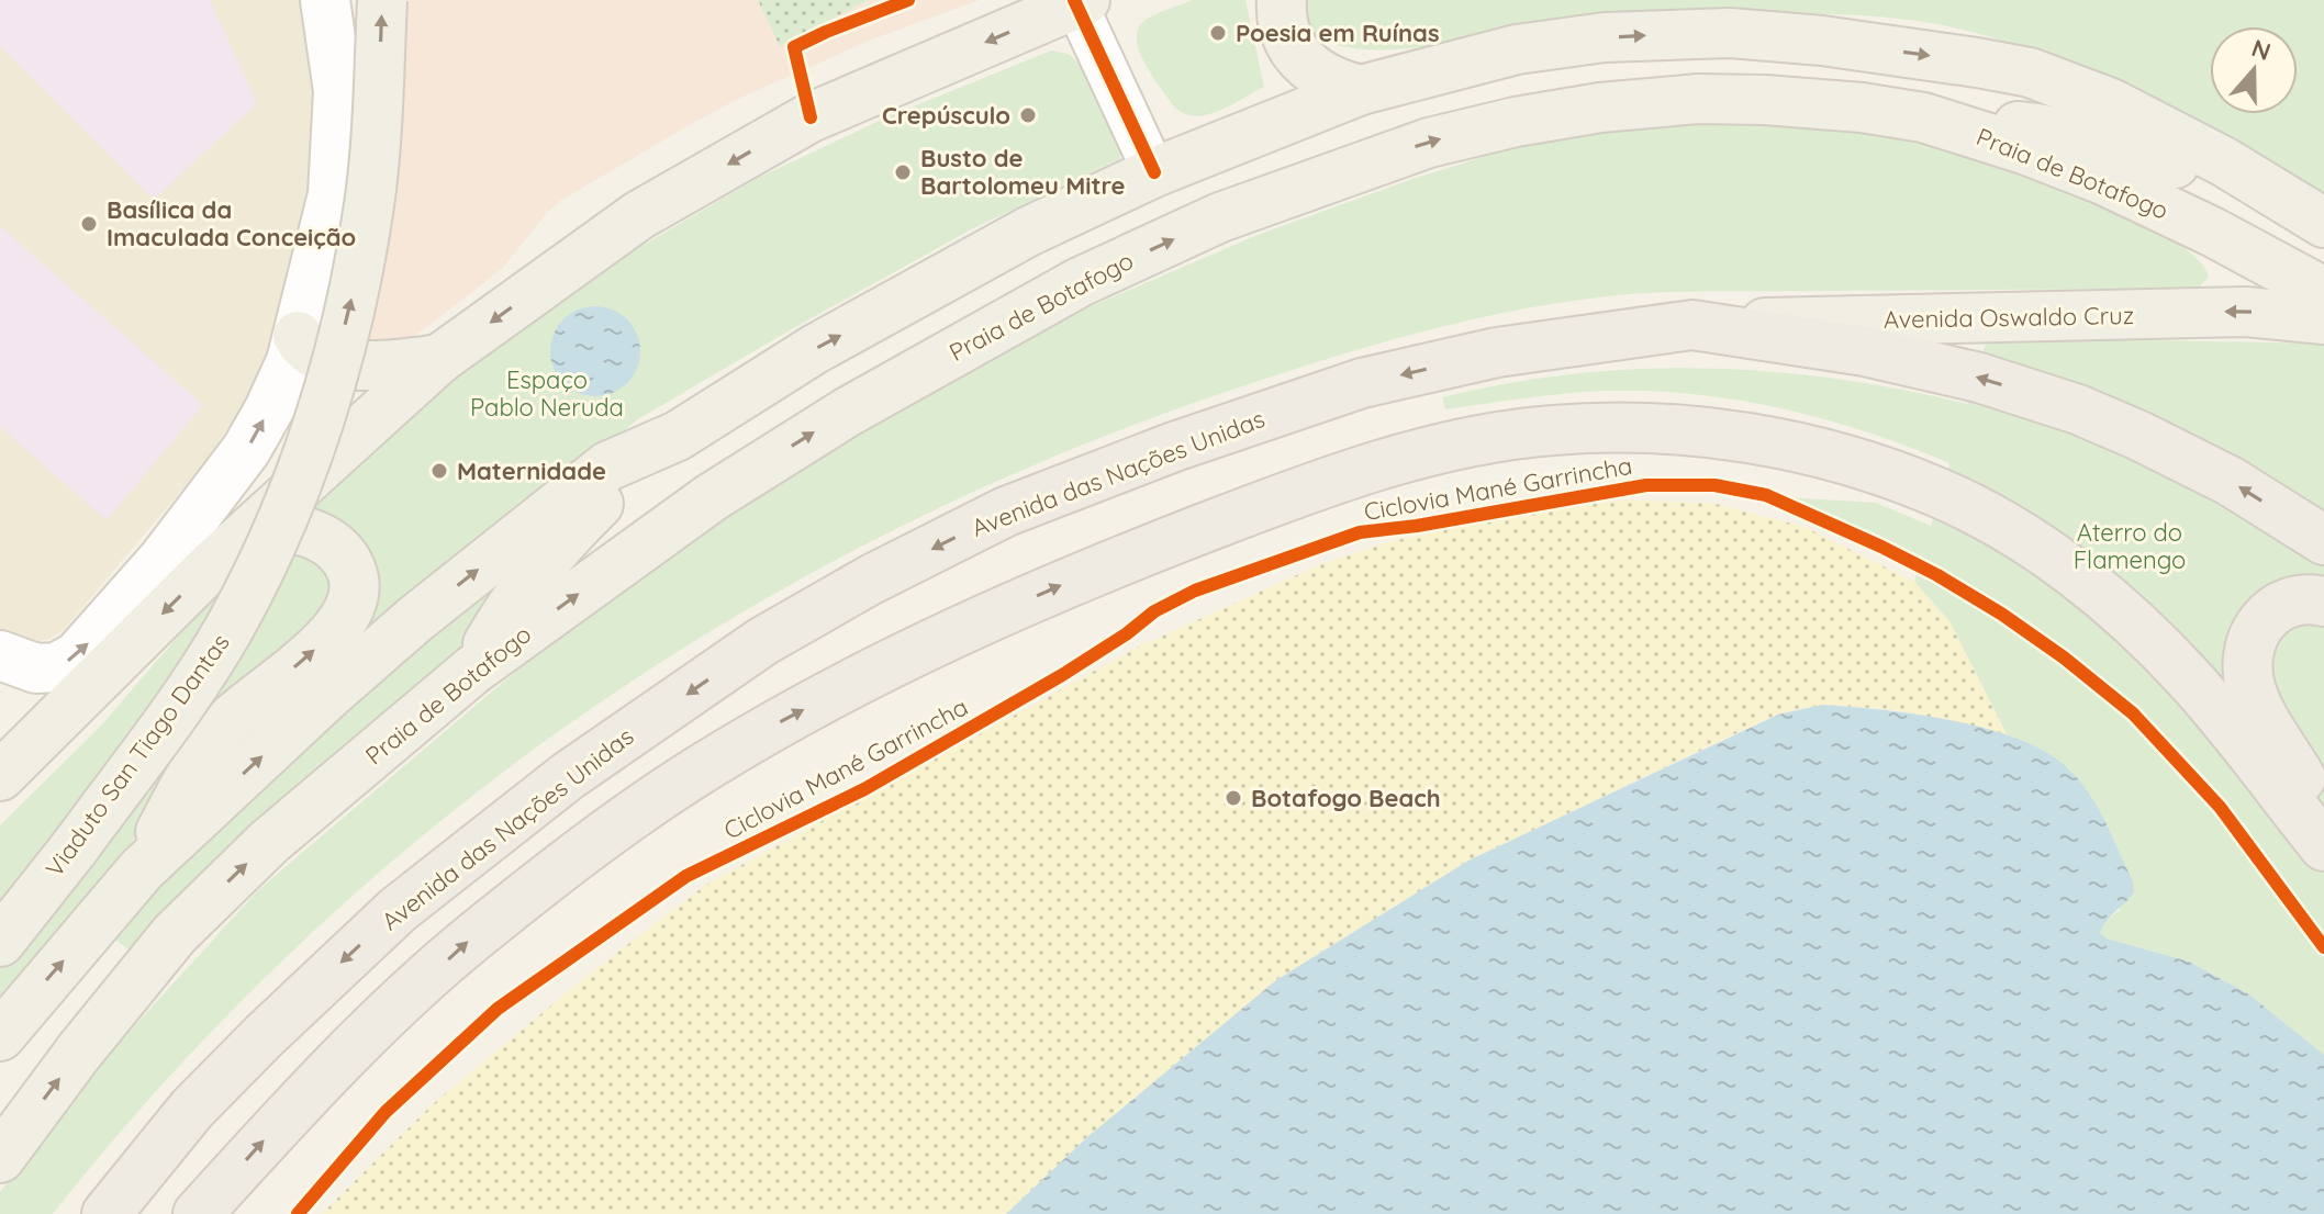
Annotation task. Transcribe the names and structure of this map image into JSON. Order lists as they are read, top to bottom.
{
  "streets": {
    "highway": ["Avenida das Nações Unidas"],
    "main road": ["Praia de Botafogo", "Avenida Oswaldo Cruz", "Viaduto San Tiago Dantas"],
    "cycle path": ["Ciclovia Mané Garrincha"]
  },
  "crossings": [
    ["Avenida Oswaldo Cruz", "Avenida das Nações Unidas"]
  ],
  "one_way": ["Avenida das Nações Unidas"],
  "parks": ["Espaço Pablo Neruda", "Aterro do Flamengo"],
  "places": [
    "Poesia em Ruínas",
    "Crepúsculo",
    "Busto de Bartolomeu Mitre",
    "Basílica da Imaculada Conceição",
    "Maternidade",
    "Botafogo Beach"
  ],
  "north": "top"
}
